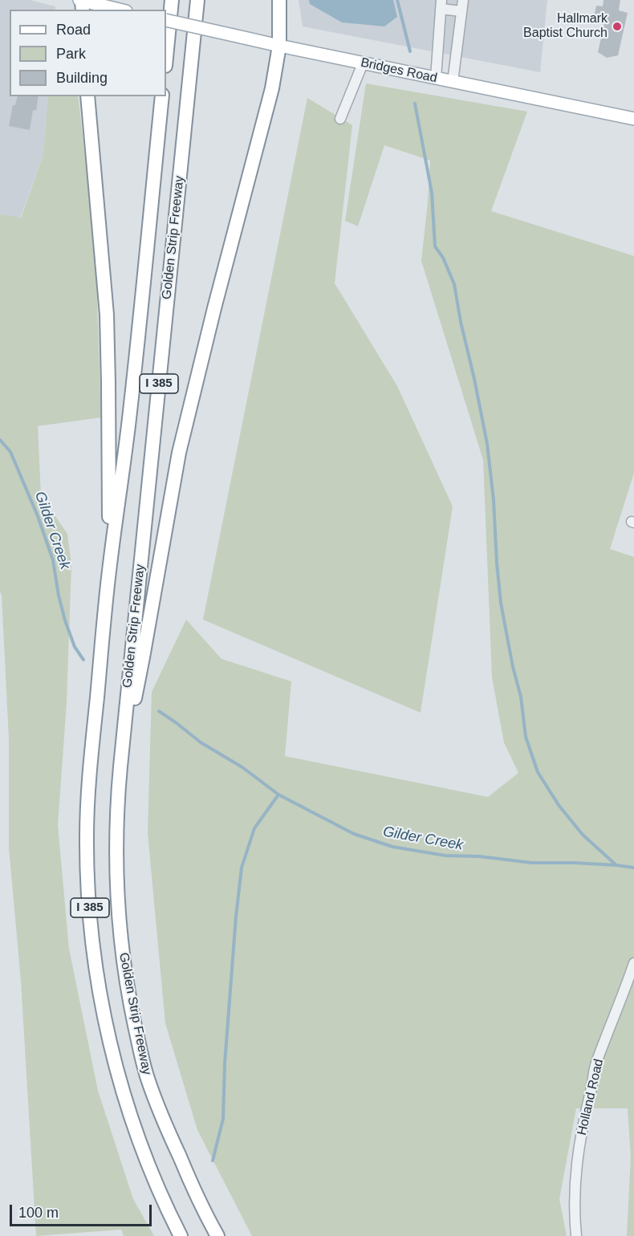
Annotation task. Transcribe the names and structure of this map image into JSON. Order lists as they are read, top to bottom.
{
  "streets": {
    "highway": ["Golden Strip Freeway", "I 385"],
    "main road": ["Bridges Road"],
    "street": ["Holland Road"]
  },
  "water": ["Gilder Creek"],
  "places": ["Hallmark Baptist Church"],
  "legend": ["Road", "Park", "Building"],
  "scale_bar": "100 m"
}
